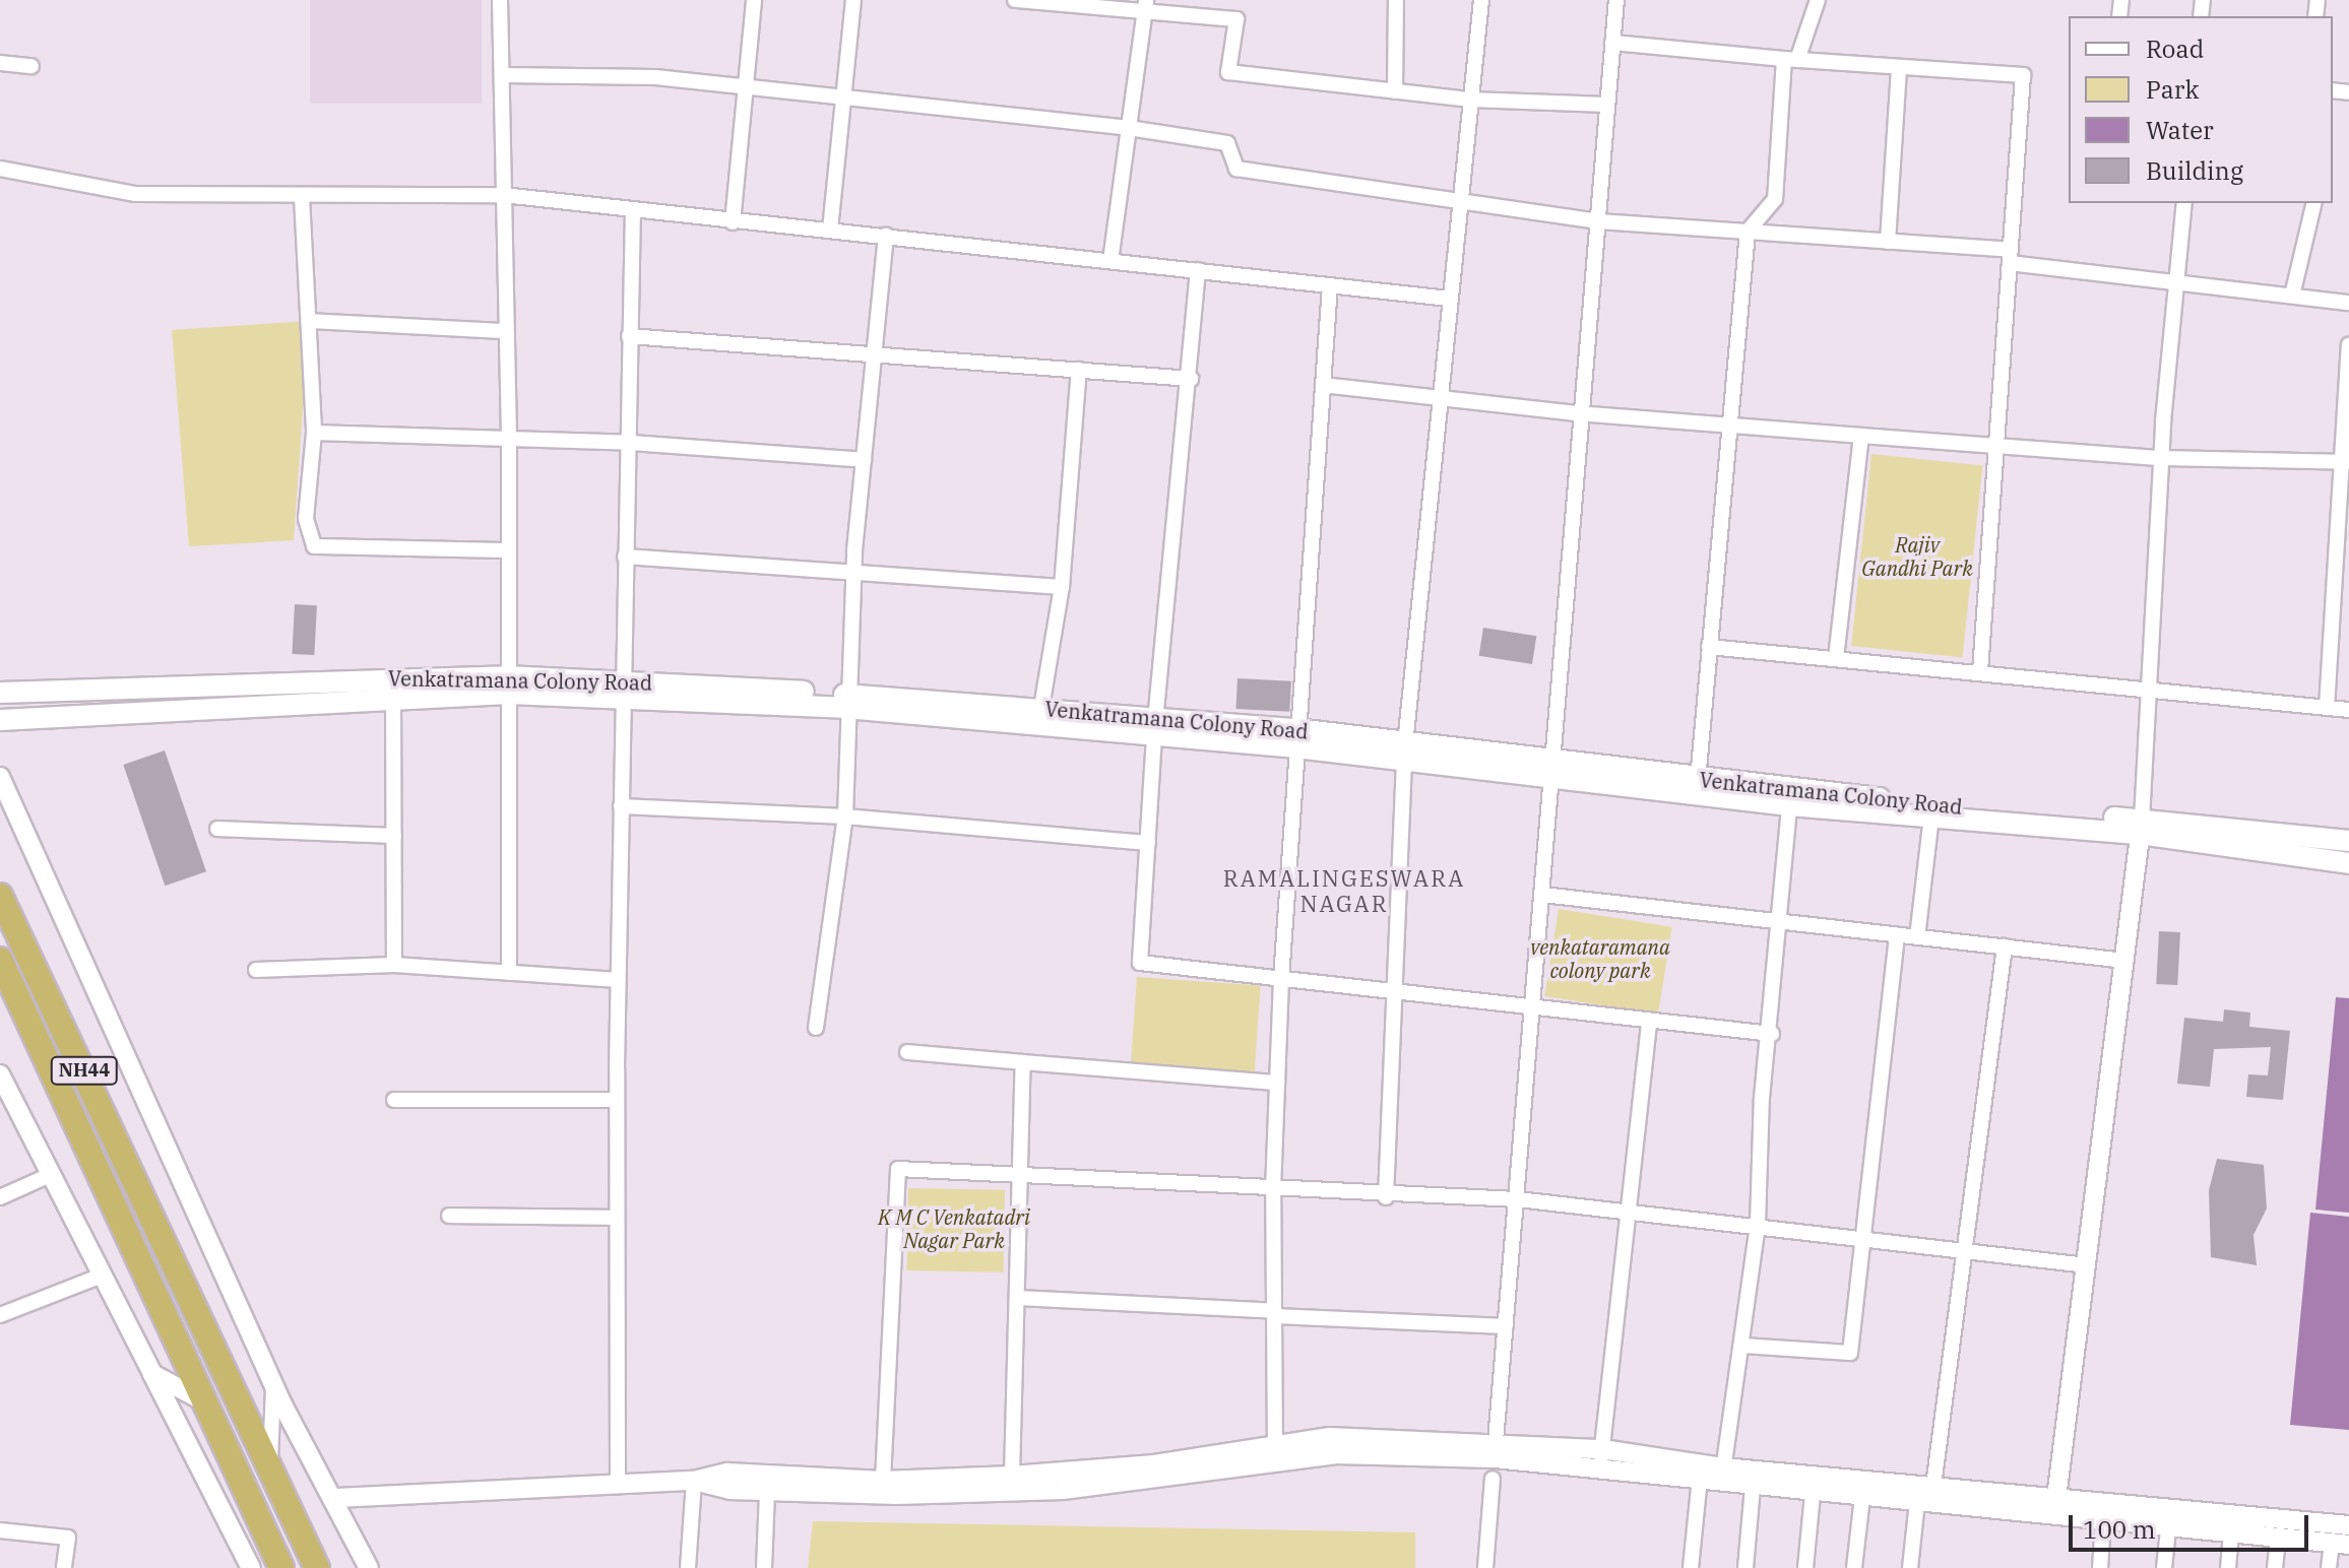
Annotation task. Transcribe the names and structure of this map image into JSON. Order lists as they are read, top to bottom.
{
  "streets": {
    "highway": ["NH44"],
    "main road": ["Venkatramana Colony Road"]
  },
  "districts": ["RAMALINGESWARA NAGAR"],
  "parks": ["Rajiv Gandhi Park", "venkataramana colony park", "K M C Venkatadri Nagar Park"],
  "legend": [
    "Road",
    "Park",
    "Water",
    "Building"
  ],
  "scale_bar": "100 m"
}
